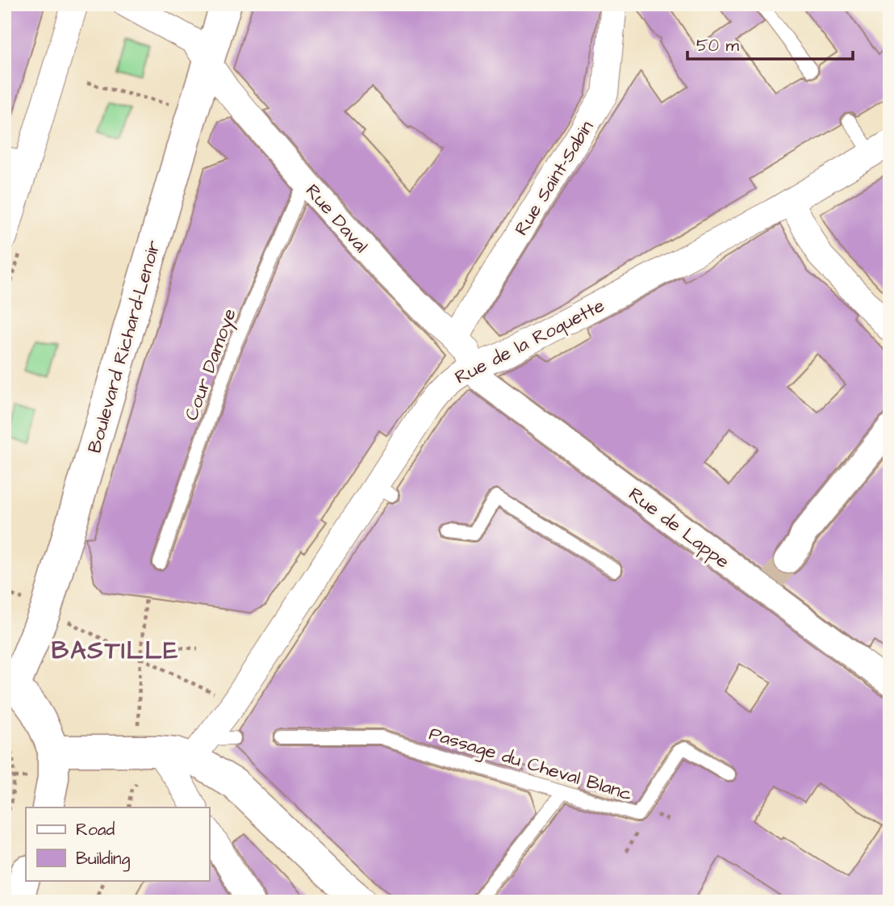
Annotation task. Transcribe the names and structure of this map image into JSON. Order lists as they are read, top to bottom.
{
  "streets": {
    "street": [
      "Rue Saint-Sabin",
      "Rue Daval",
      "Rue de la Roquette",
      "Boulevard Richard-Lenoir",
      "Rue de Lappe"
    ],
    "lane": ["Cour Damoye", "Passage du Cheval Blanc"]
  },
  "crossings": [
    ["Rue Saint-Sabin", "Rue Daval"],
    ["Rue Daval", "Rue de la Roquette"],
    ["Rue Daval", "Boulevard Richard-Lenoir"],
    ["Rue Daval", "Cour Damoye"],
    ["Rue Daval", "Rue de Lappe"],
    ["Rue de la Roquette", "Rue de Lappe"]
  ],
  "districts": ["BASTILLE"],
  "legend": ["Road", "Building"],
  "scale_bar": "50 m"
}
